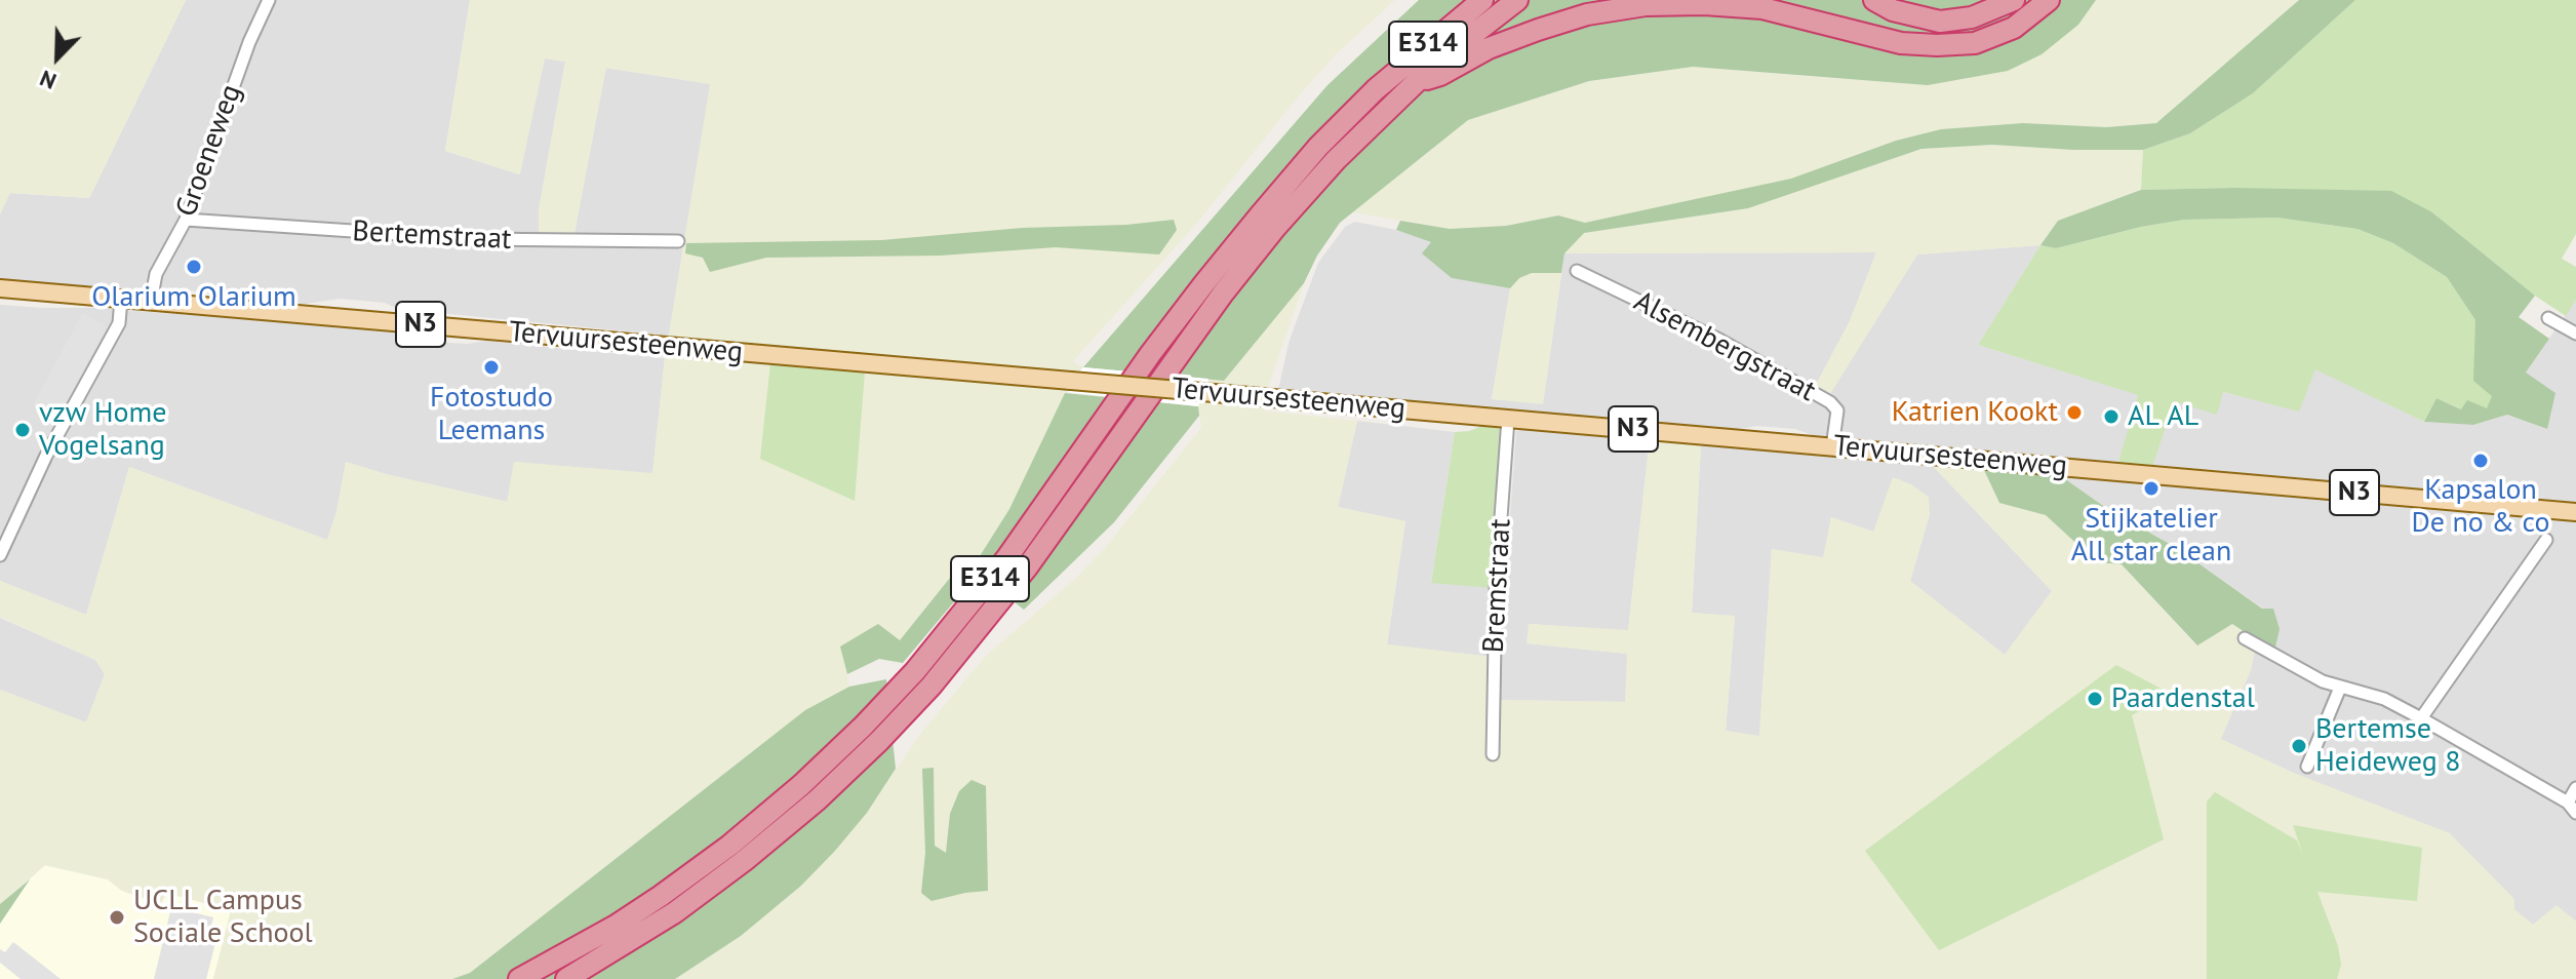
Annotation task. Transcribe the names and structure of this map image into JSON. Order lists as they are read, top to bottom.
{
  "streets": {
    "highway": ["E314"],
    "main road": ["N3", "Tervuursesteenweg"],
    "street": [
      "Groeneweg",
      "Bertemstraat",
      "Alsembergstraat",
      "Bremstraat"
    ]
  },
  "crossings": [
    ["Groeneweg", "Bertemstraat"],
    ["Groeneweg", "Tervuursesteenweg"],
    ["Tervuursesteenweg", "Alsembergstraat"],
    ["Tervuursesteenweg", "Bremstraat"]
  ],
  "places": [
    "Olarium Olarium",
    "Fotostudo Leemans",
    "Katrien Kookt",
    "AL AL",
    "vzw Home Vogelsang",
    "Kapsalon De no & co",
    "Stijkatelier All star clean",
    "Paardenstal",
    "Bertemse Heideweg 8",
    "UCLL Campus Sociale School"
  ],
  "north": "bottom left"
}
